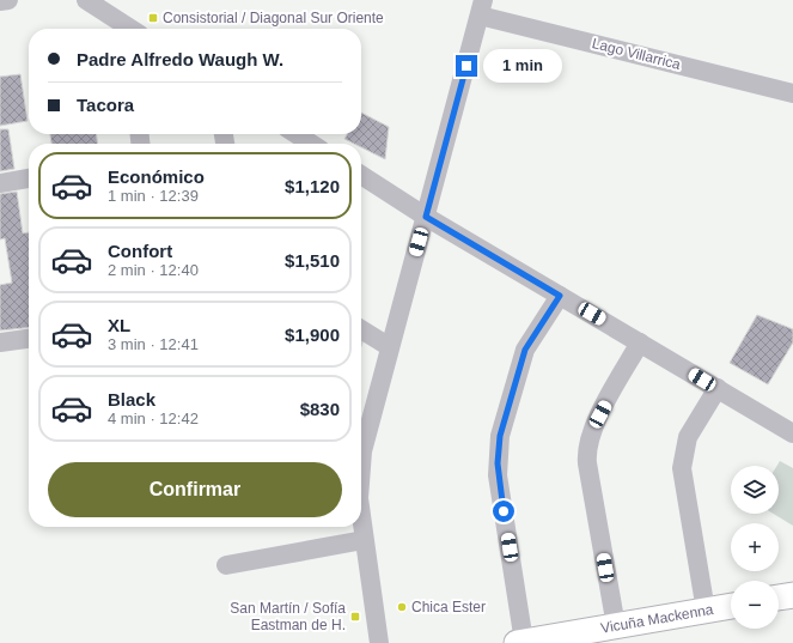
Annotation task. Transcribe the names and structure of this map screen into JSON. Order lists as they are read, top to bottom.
{
  "streets": {
    "main road": ["Vicuña Mackenna"],
    "street": ["Lago Villarrica"]
  },
  "places": {
    "transit": ["Consistorial / Diagonal Sur Oriente", "San Martín / Sofía Eastman de H."],
    "other": ["Chica Ester"]
  },
  "page": {
    "banner": ["Padre Alfredo Waugh W.", "Tacora"],
    "bubble": "1 min",
    "list": [
      {
        "name": "Económico",
        "note": "1 min · 12:39",
        "value": "$1,120"
      },
      {
        "name": "Confort",
        "note": "2 min · 12:40",
        "value": "$1,510"
      },
      {
        "name": "XL",
        "note": "3 min · 12:41",
        "value": "$1,900"
      },
      {
        "name": "Black",
        "note": "4 min · 12:42",
        "value": "$830"
      }
    ],
    "buttons": "Confirmar",
    "map_buttons": ["+", "−"]
  }
}
